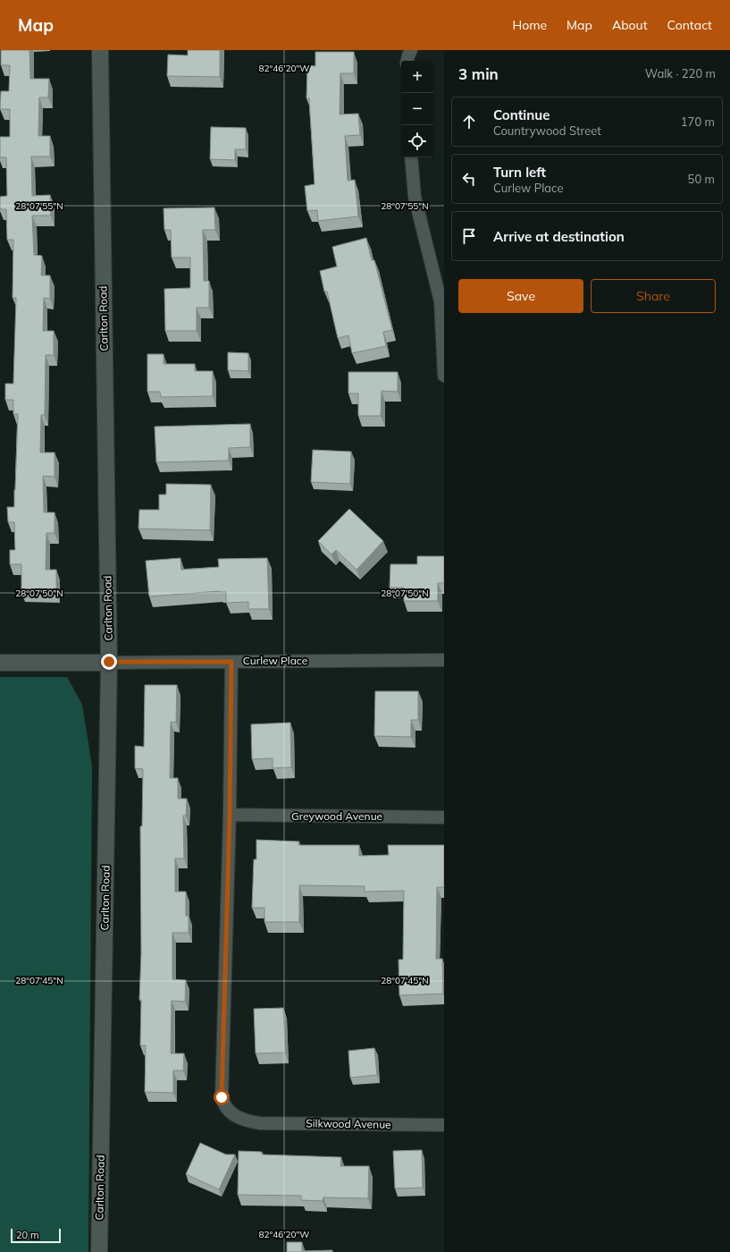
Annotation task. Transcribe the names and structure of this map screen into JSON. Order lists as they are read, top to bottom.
{
  "streets": {
    "street": [
      "Carlton Road",
      "Curlew Place",
      "Greywood Avenue",
      "Silkwood Avenue"
    ]
  },
  "crossings": [
    ["Carlton Road", "Curlew Place"],
    ["Curlew Place", "Silkwood Avenue"],
    ["Greywood Avenue", "Silkwood Avenue"]
  ],
  "scale_bar": "20 m",
  "page": {
    "header": "Map",
    "nav": [
      "Home",
      "Map",
      "About",
      "Contact"
    ],
    "heading": ["3 min", "Walk · 220 m"],
    "map_buttons": ["+", "−"],
    "list": [
      ["Continue", "Countrywood Street", "170 m"],
      ["Turn left", "Curlew Place", "50 m"],
      "Arrive at destination"
    ],
    "buttons": ["Save", "Share"],
    "scale": "20 m"
  },
  "coordinates": [
    "82°46'20\"W",
    "28°07'55\"N",
    "28°07'50\"N",
    "28°07'45\"N"
  ]
}
